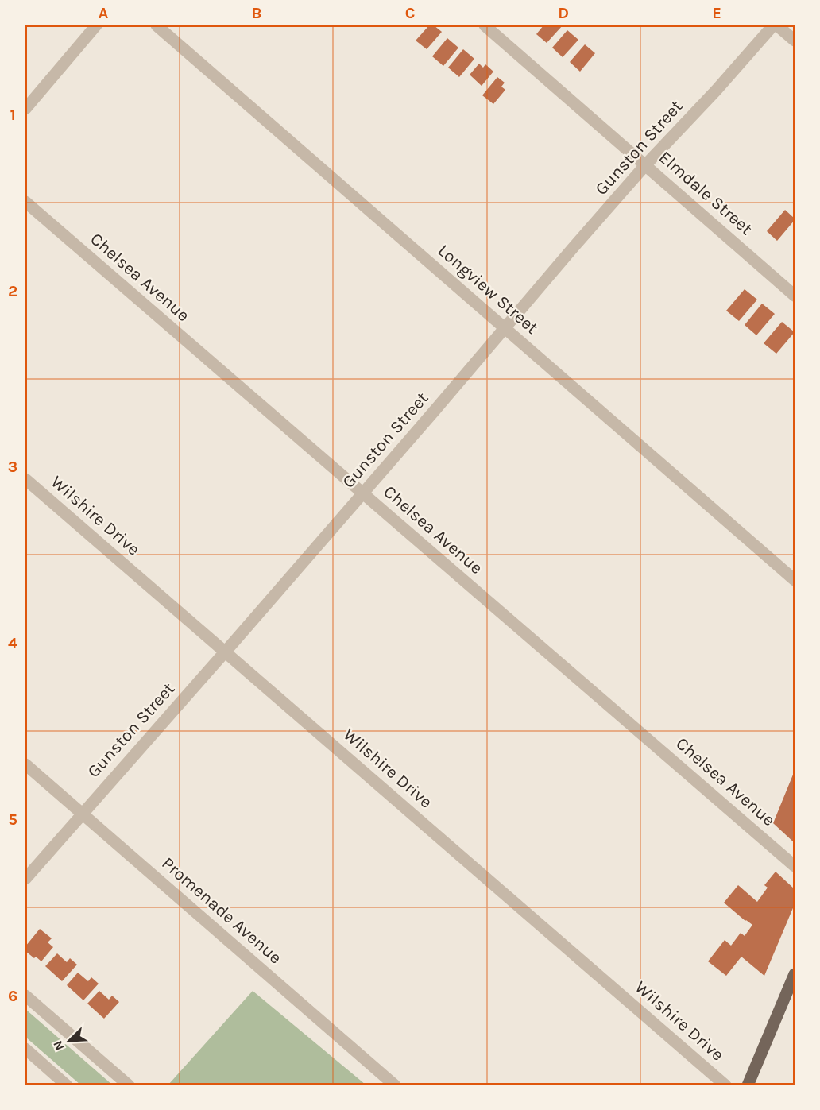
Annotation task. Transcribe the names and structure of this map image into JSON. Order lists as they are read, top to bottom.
{
  "streets": {
    "street": [
      "Gunston Street",
      "Elmdale Street",
      "Chelsea Avenue",
      "Longview Street",
      "Wilshire Drive",
      "Promenade Avenue"
    ]
  },
  "crossings": [
    ["Gunston Street", "Elmdale Street"],
    ["Gunston Street", "Chelsea Avenue"],
    ["Gunston Street", "Longview Street"],
    ["Gunston Street", "Wilshire Drive"],
    ["Gunston Street", "Promenade Avenue"]
  ],
  "north": "bottom left",
  "grid": {
    "columns": [
      "A",
      "B",
      "C",
      "D",
      "E"
    ],
    "rows": [
      "1",
      "2",
      "3",
      "4",
      "5",
      "6"
    ]
  }
}
